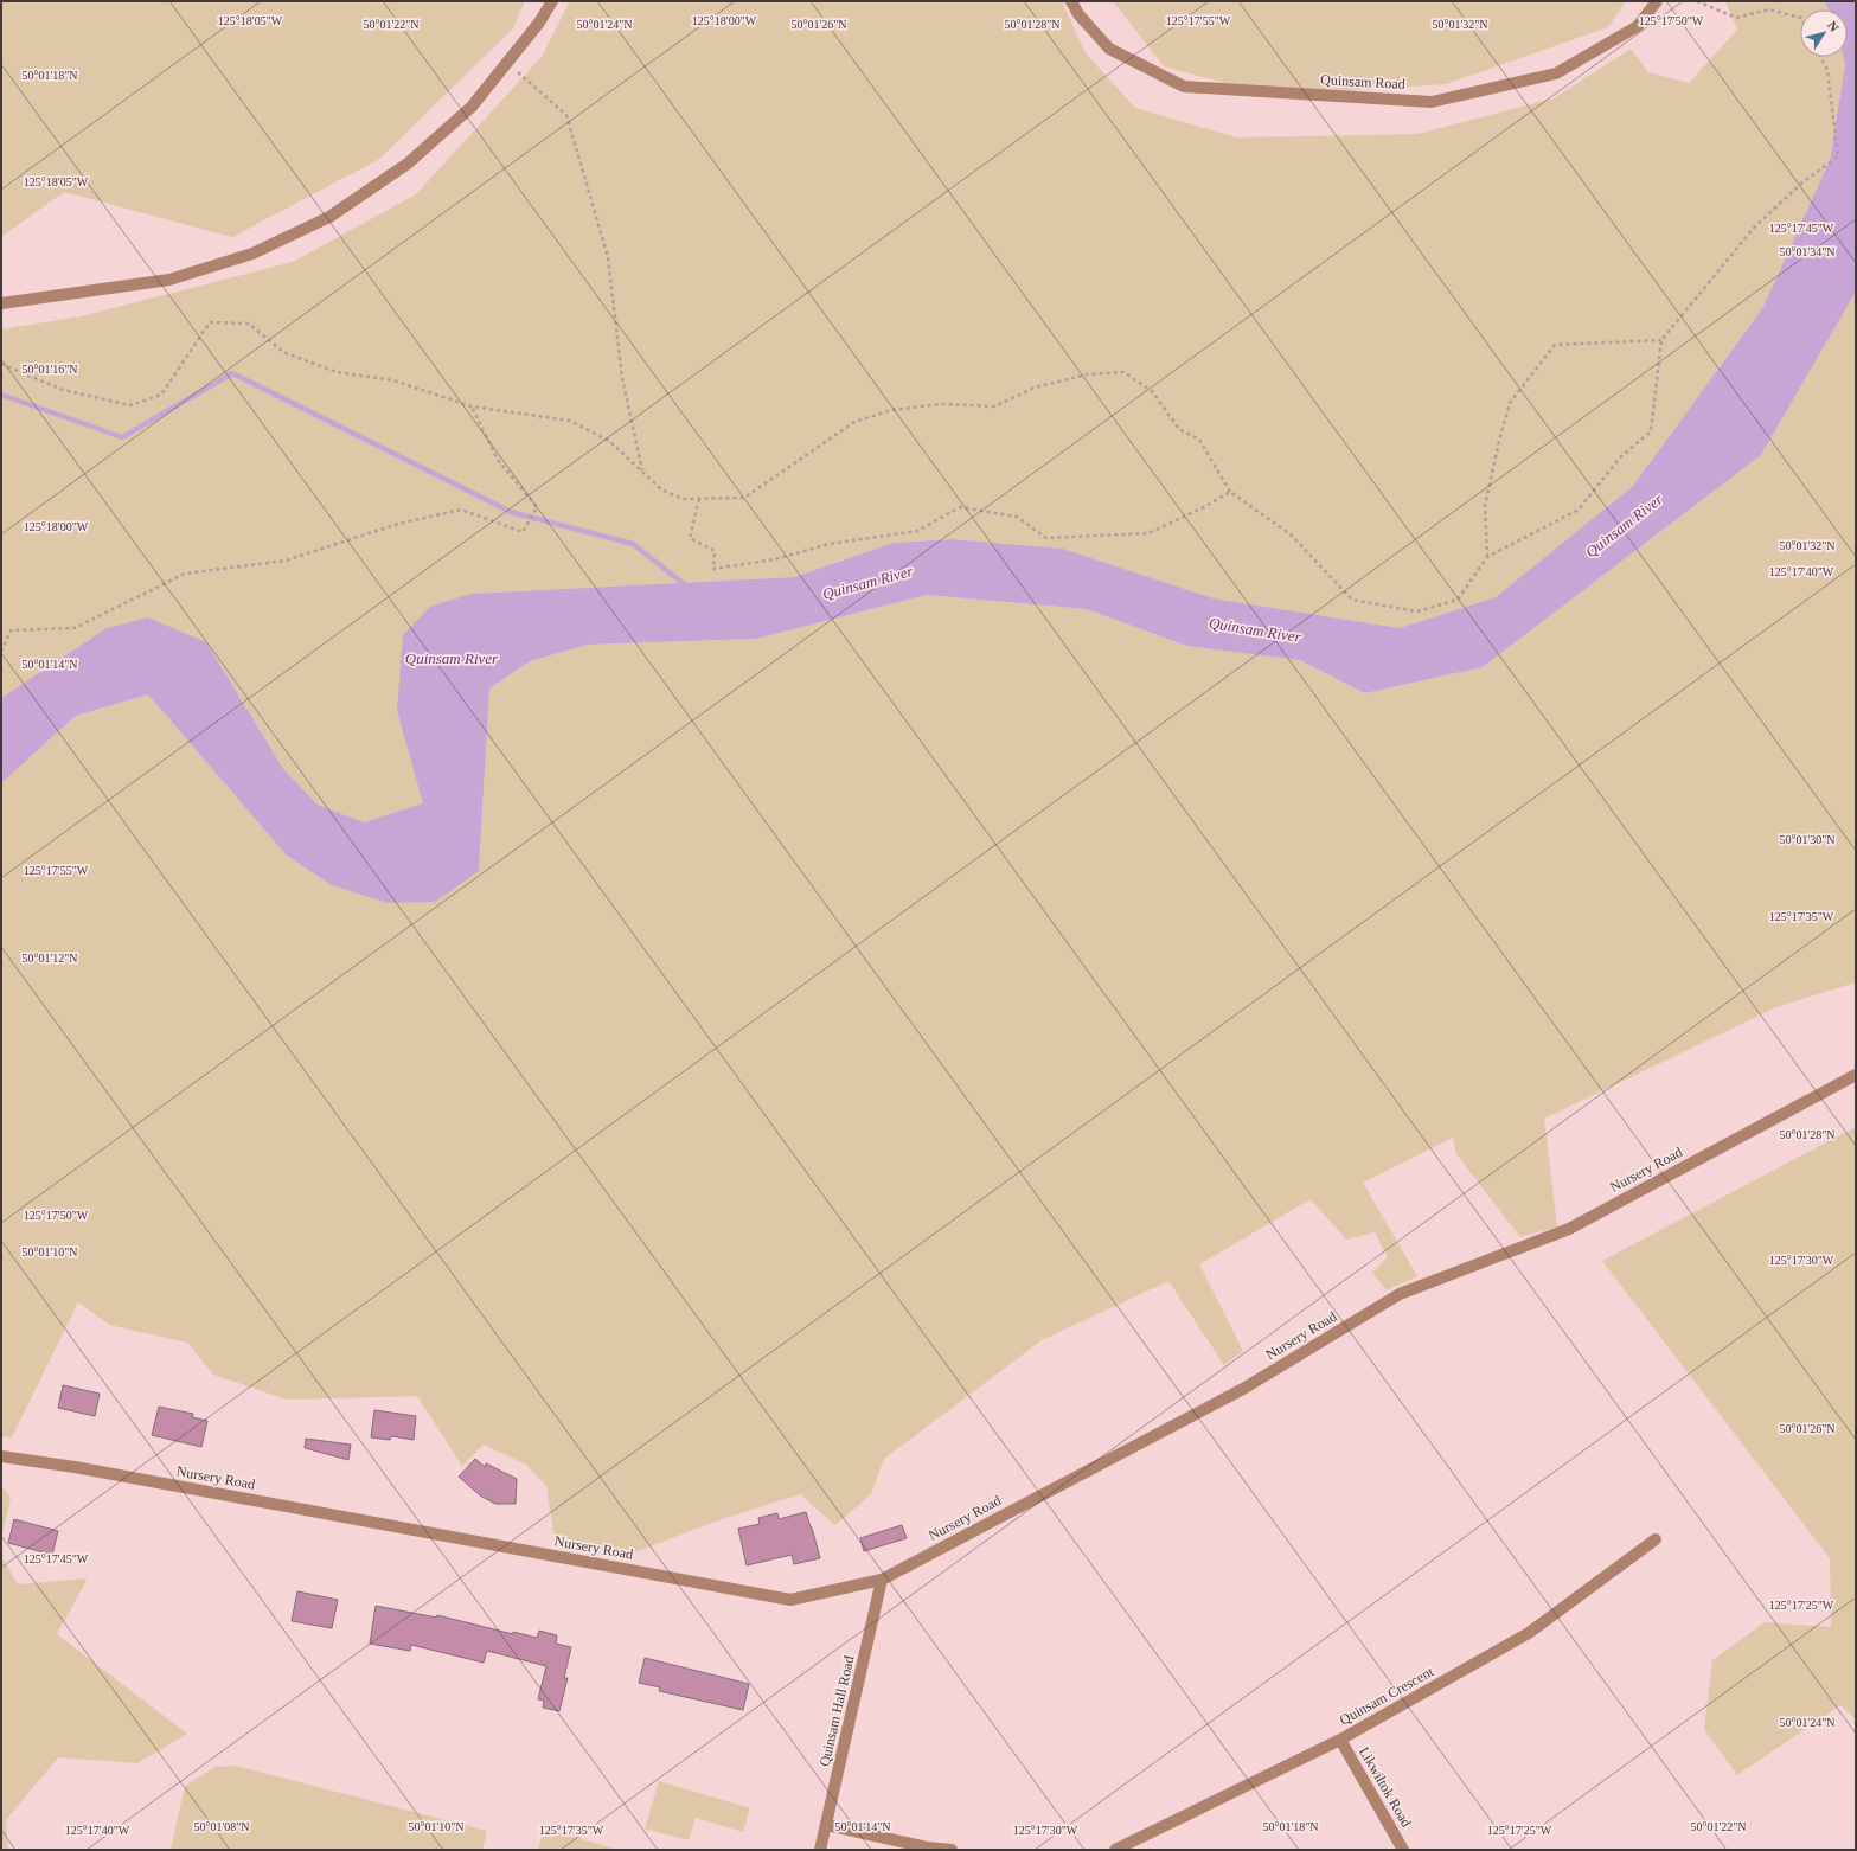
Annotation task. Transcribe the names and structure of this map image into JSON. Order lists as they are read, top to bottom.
{
  "streets": {
    "street": [
      "Quinsam Road",
      "Nursery Road",
      "Quinsam Crescent",
      "Quinsam Hall Road",
      "Likwiltok Road"
    ]
  },
  "crossings": [
    ["Nursery Road", "Quinsam Hall Road"],
    ["Quinsam Crescent", "Likwiltok Road"]
  ],
  "water": ["Quinsam River"],
  "north": "top right",
  "coordinates": [
    "125°18'00\"W",
    "125°18'05\"W",
    "125°17'55\"W",
    "125°17'50\"W",
    "50°01'22\"N",
    "50°01'24\"N",
    "50°01'26\"N",
    "50°01'28\"N",
    "50°01'32\"N",
    "50°01'18\"N",
    "125°17'45\"W",
    "50°01'34\"N",
    "50°01'16\"N",
    "125°17'40\"W",
    "50°01'14\"N",
    "50°01'30\"N",
    "125°17'35\"W",
    "50°01'12\"N",
    "50°01'10\"N",
    "125°17'30\"W",
    "125°17'25\"W",
    "50°01'08\"N"
  ]
}
